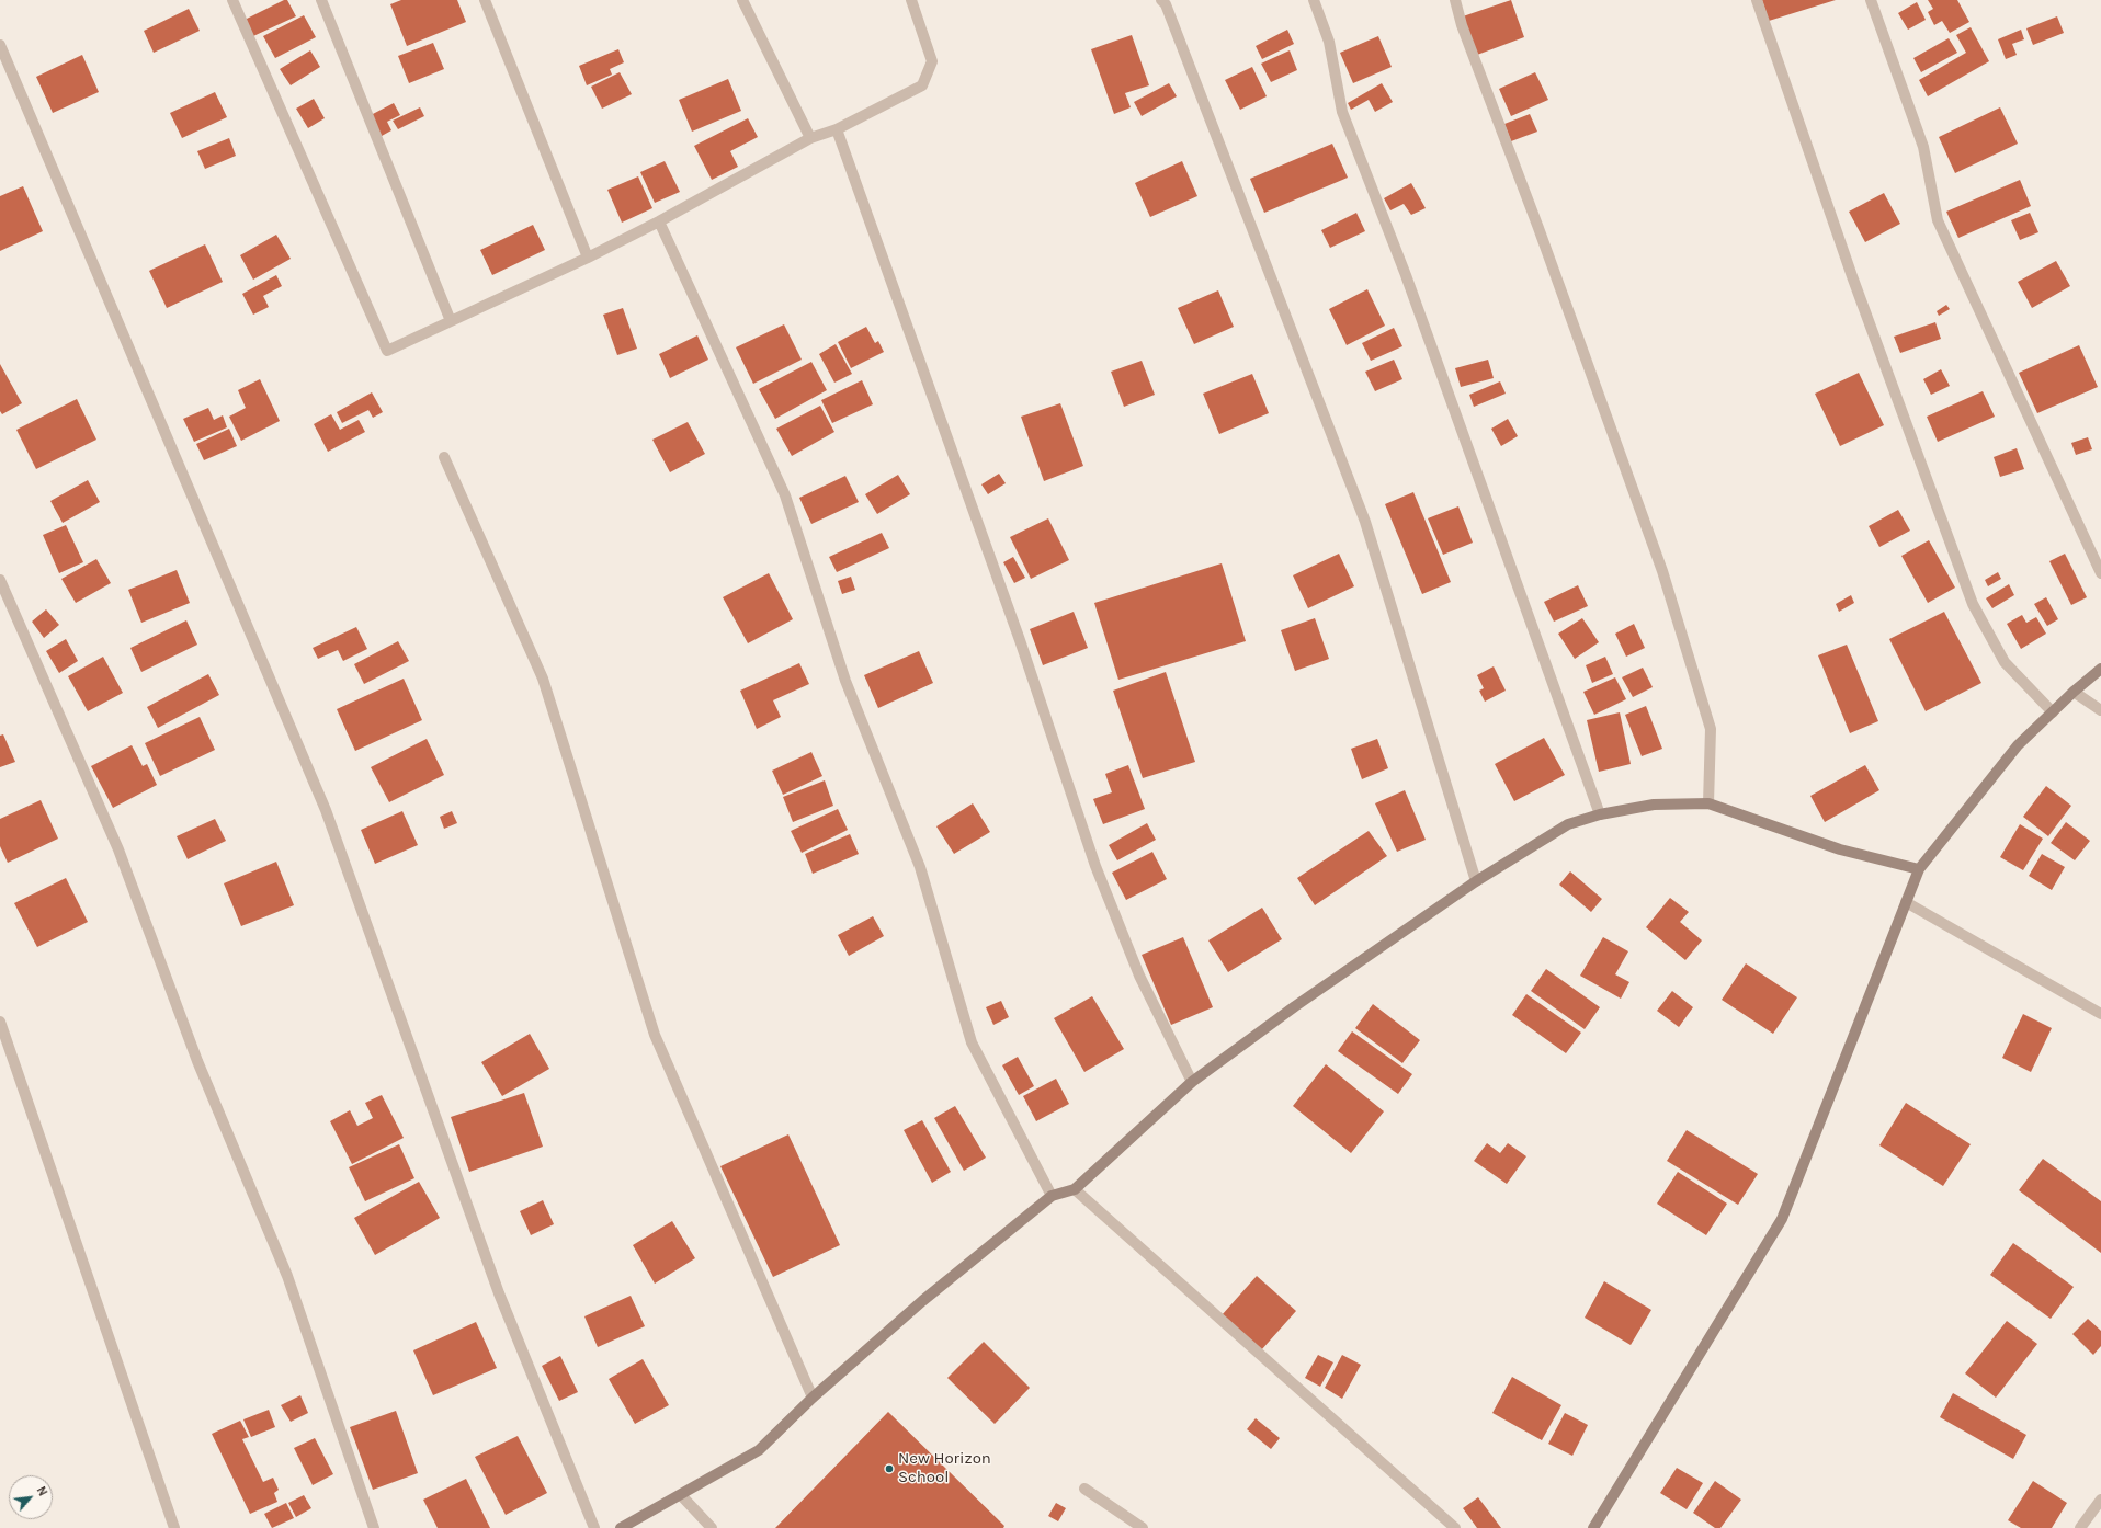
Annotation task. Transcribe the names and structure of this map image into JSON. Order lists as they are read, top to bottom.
{
  "places": ["New Horizon School"],
  "north": "top right"
}
